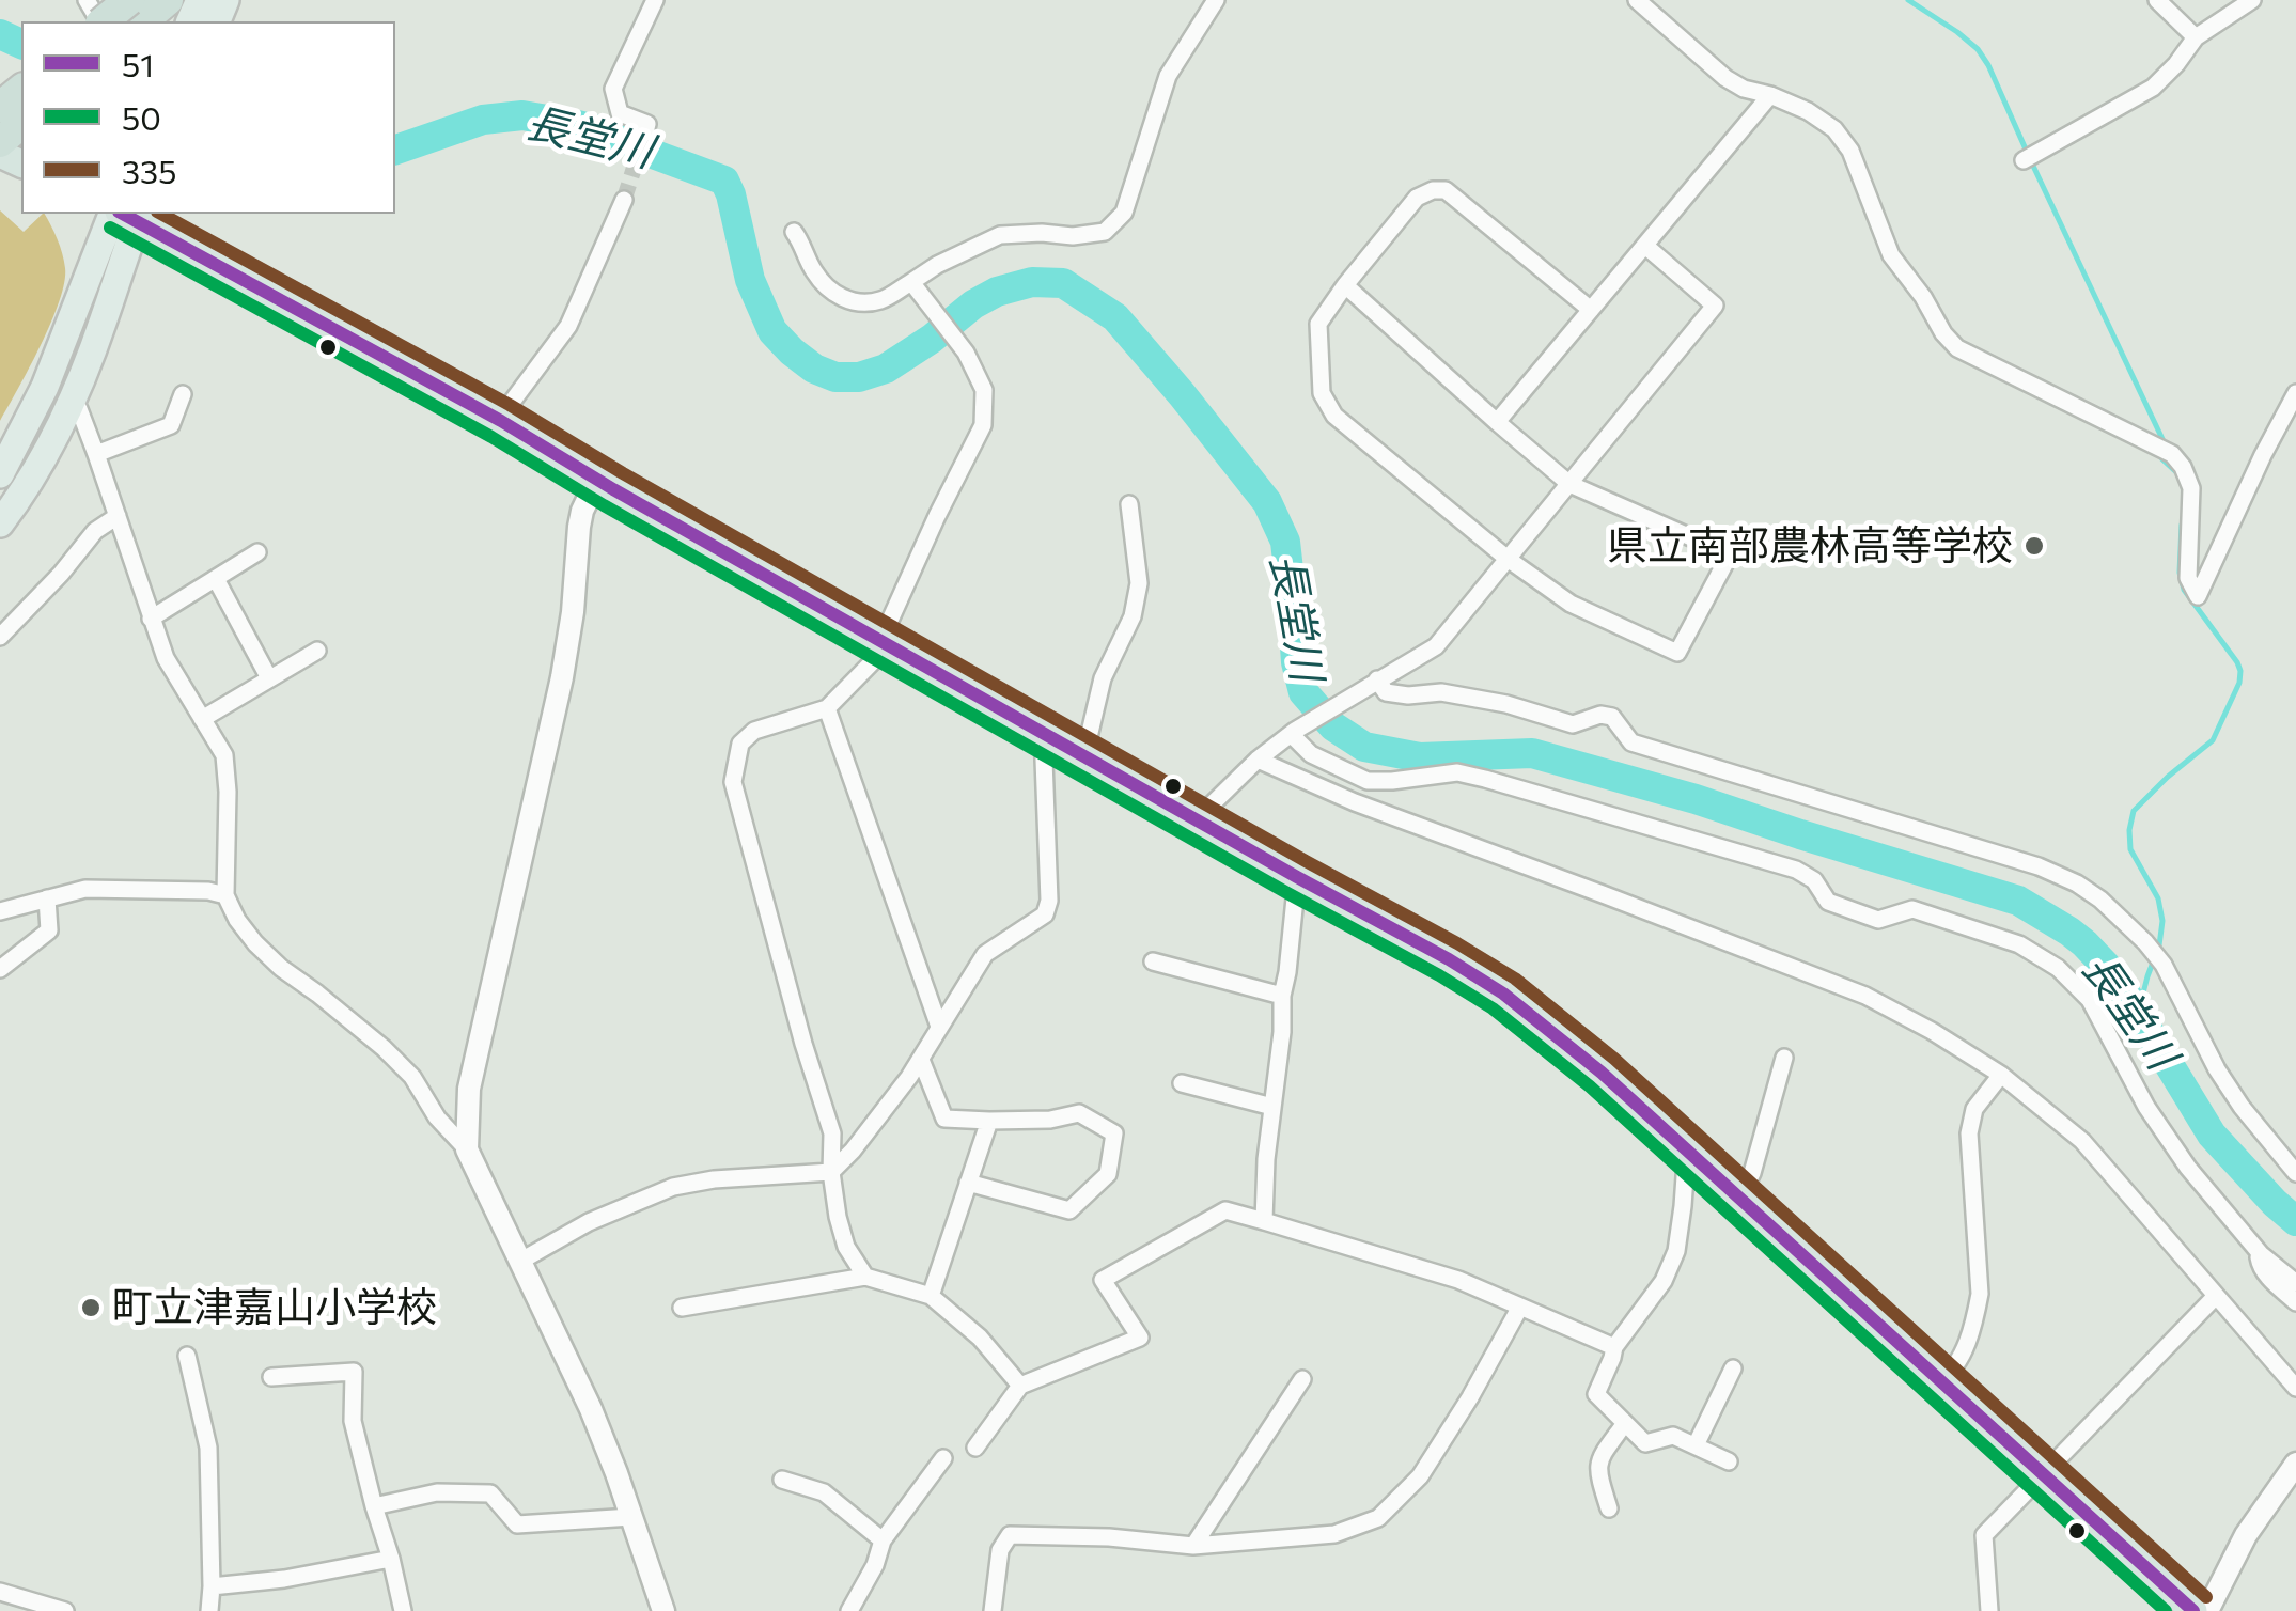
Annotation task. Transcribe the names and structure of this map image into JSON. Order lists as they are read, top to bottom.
{
  "water": ["長堂川"],
  "places": ["県立南部農林高等学校", "町立津嘉山小学校"],
  "lines": ["transit line 51", "transit line 335", "transit line 50"],
  "legend": ["51", "50", "335"]
}
